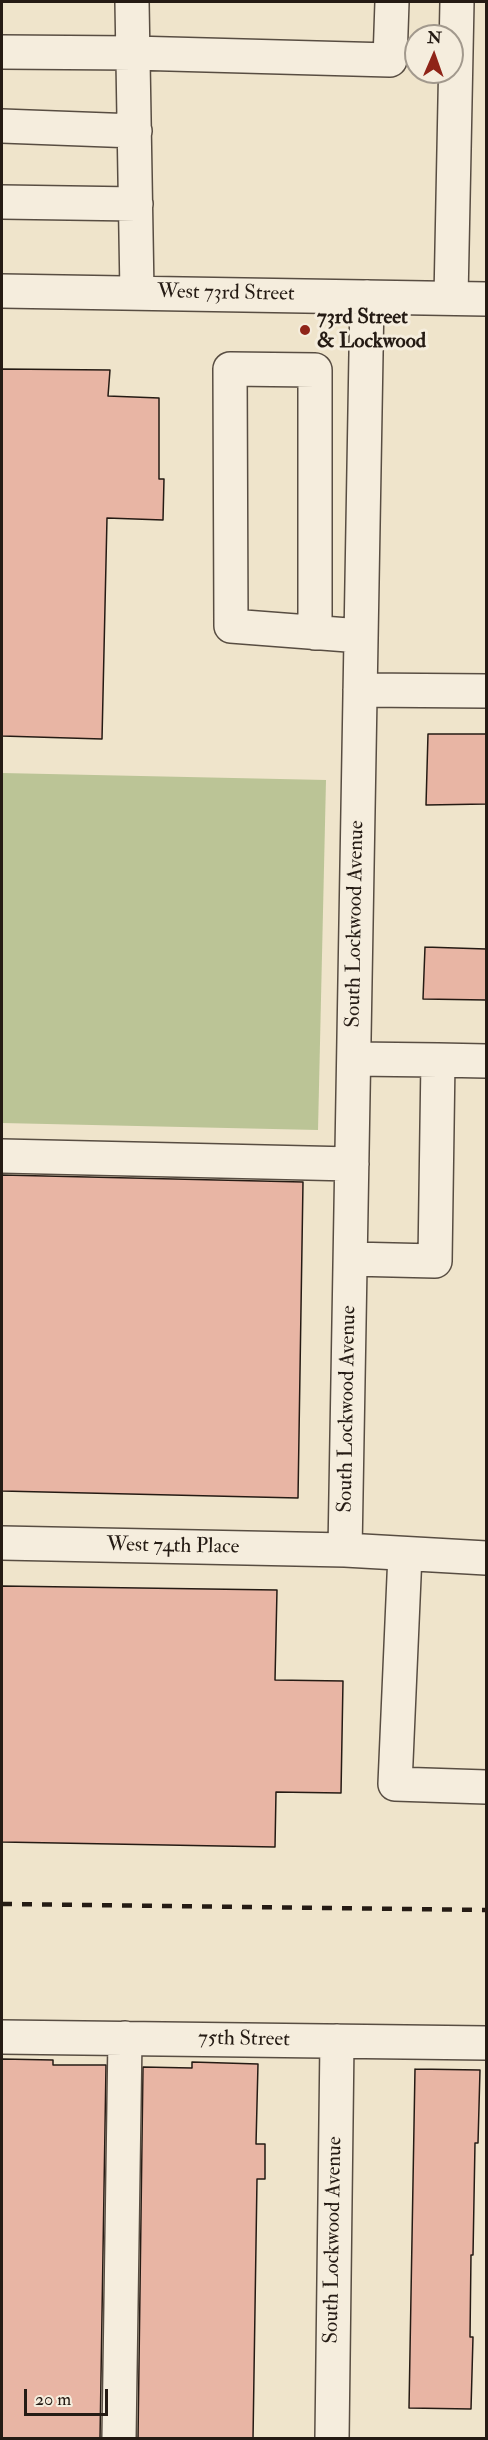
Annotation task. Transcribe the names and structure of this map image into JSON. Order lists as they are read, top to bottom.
{
  "streets": {
    "street": [
      "West 73rd Street",
      "South Lockwood Avenue",
      "West 74th Place",
      "75th Street"
    ]
  },
  "crossings": [
    ["West 73rd Street", "South Lockwood Avenue"],
    ["South Lockwood Avenue", "West 74th Place"],
    ["South Lockwood Avenue", "75th Street"]
  ],
  "places": ["73rd Street & Lockwood"],
  "scale_bar": "20 m",
  "north": "top"
}
